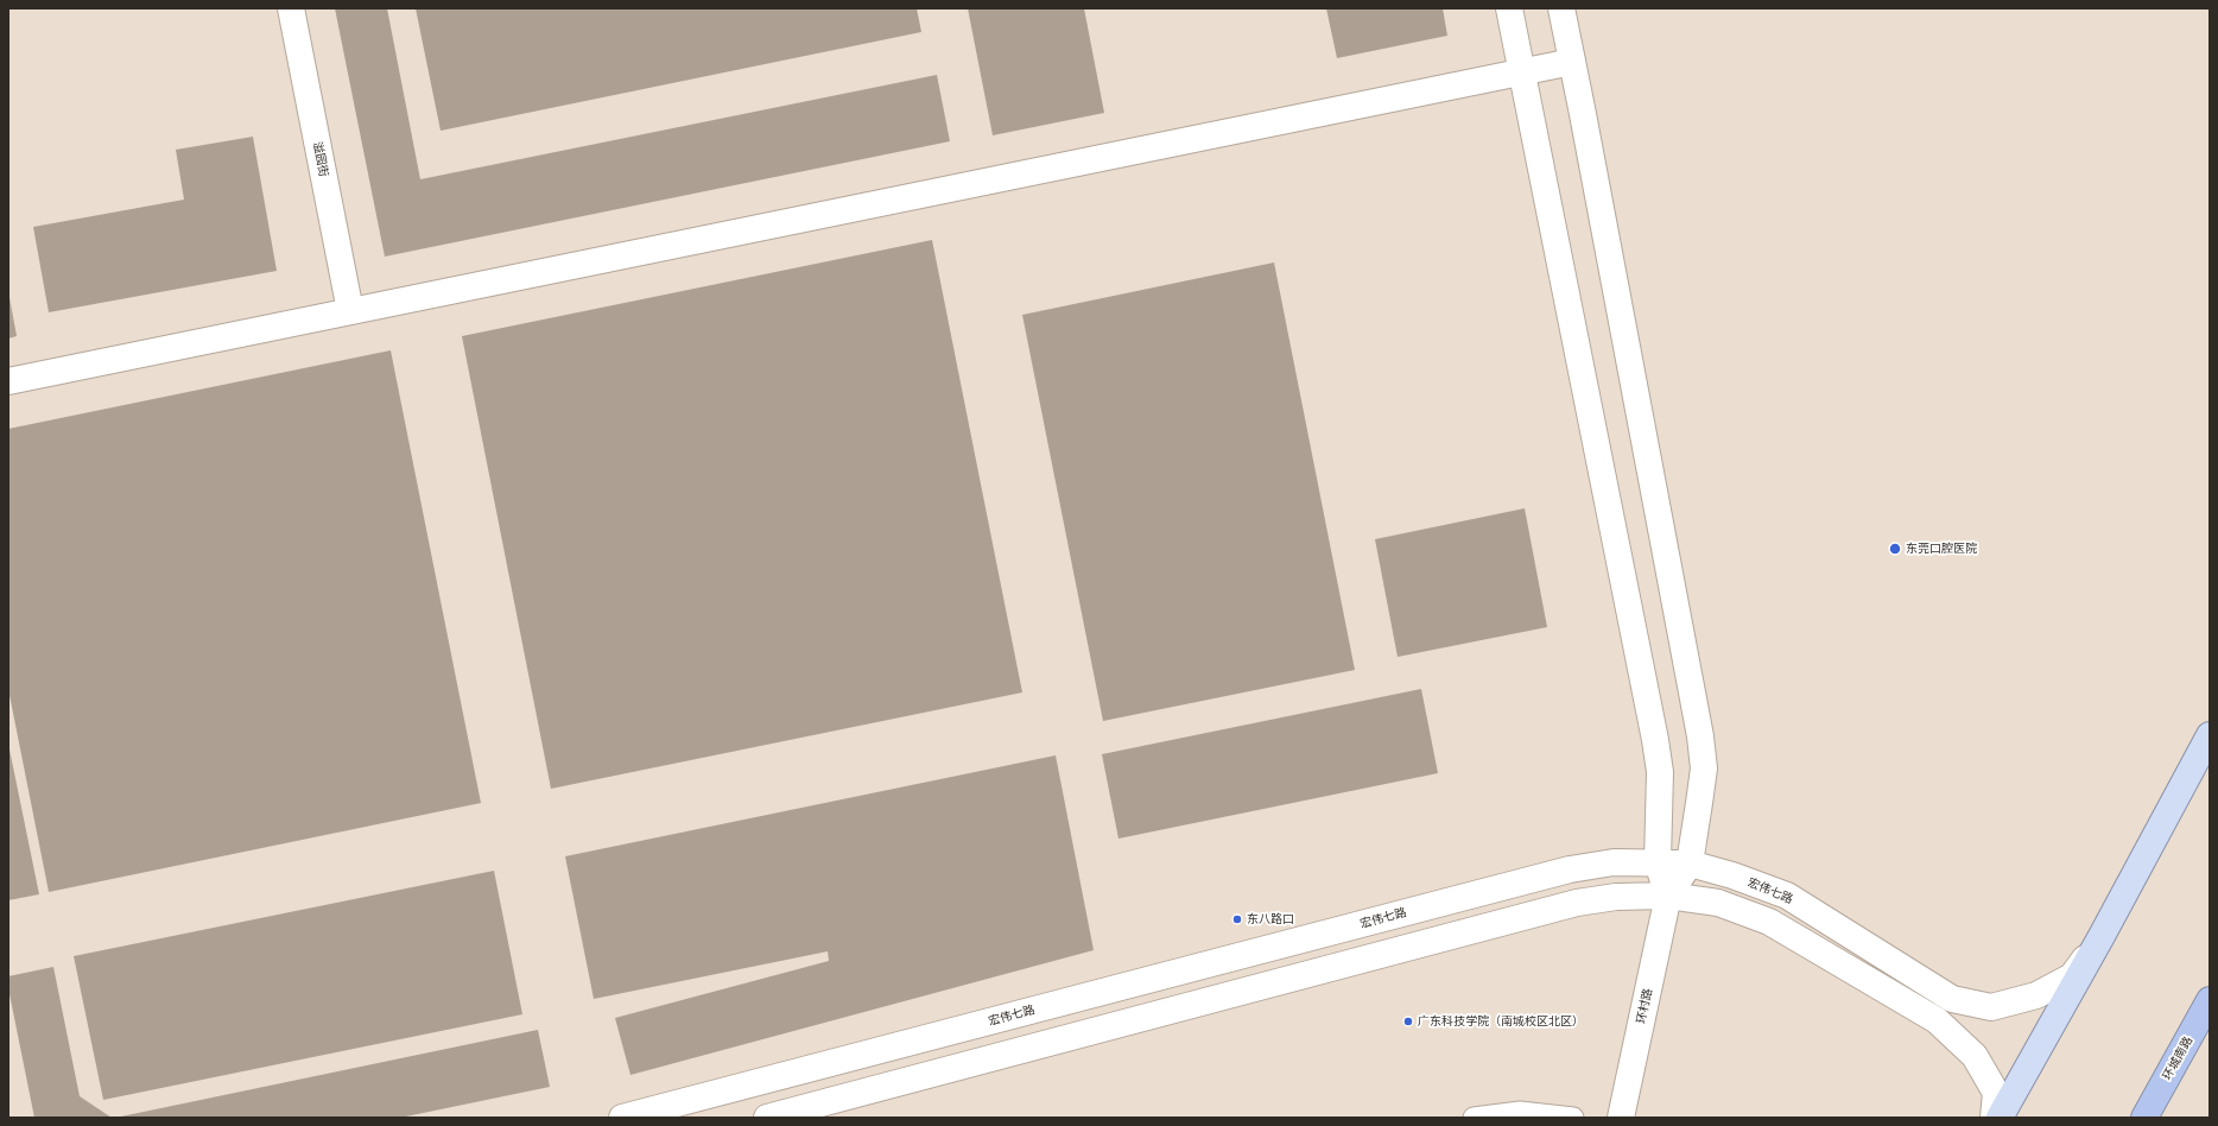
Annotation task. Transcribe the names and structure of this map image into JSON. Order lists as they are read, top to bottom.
{
  "streets": {
    "highway": ["环城南路"],
    "street": ["溢园街", "宏伟七路", "环村路"]
  },
  "places": ["东莞口腔医院", "东八路口", "广东科技学院（南城校区北区）"]
}
